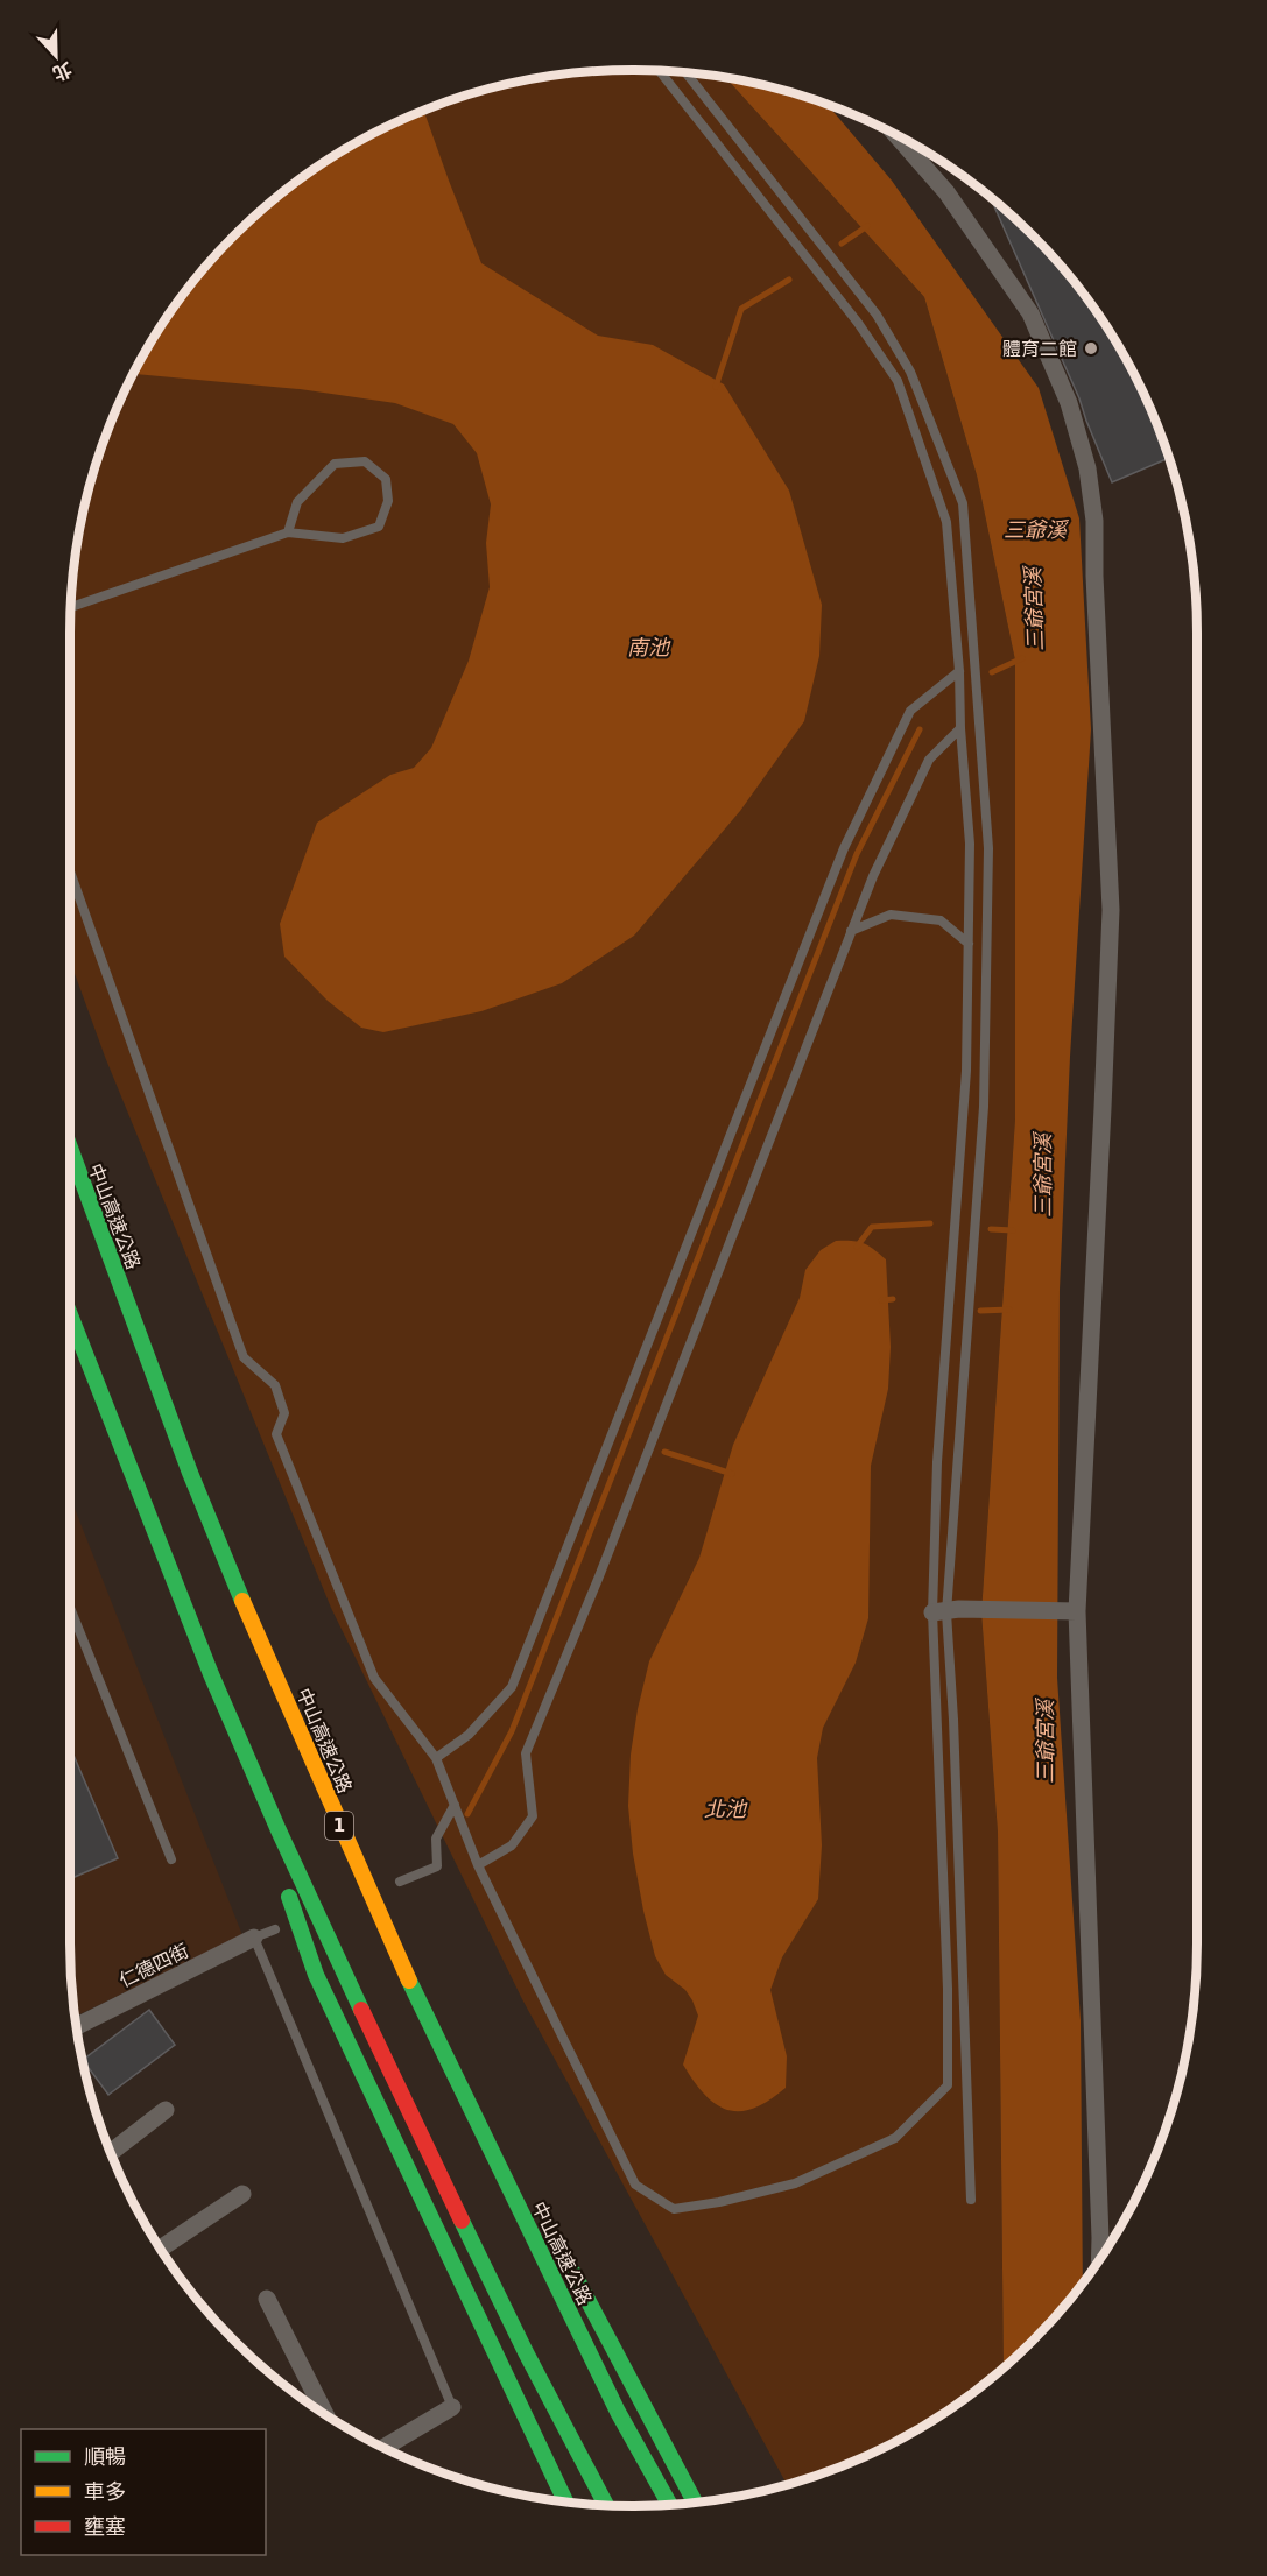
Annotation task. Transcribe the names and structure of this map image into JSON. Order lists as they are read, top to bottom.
{
  "streets": {
    "highway": ["中山高速公路", "1"],
    "street": ["仁德四街"]
  },
  "water": [
    "三爺溪",
    "三爺宮溪",
    "南池",
    "北池"
  ],
  "places": ["體育二館"],
  "legend": ["順暢", "車多", "壅塞"],
  "north": "bottom"
}
